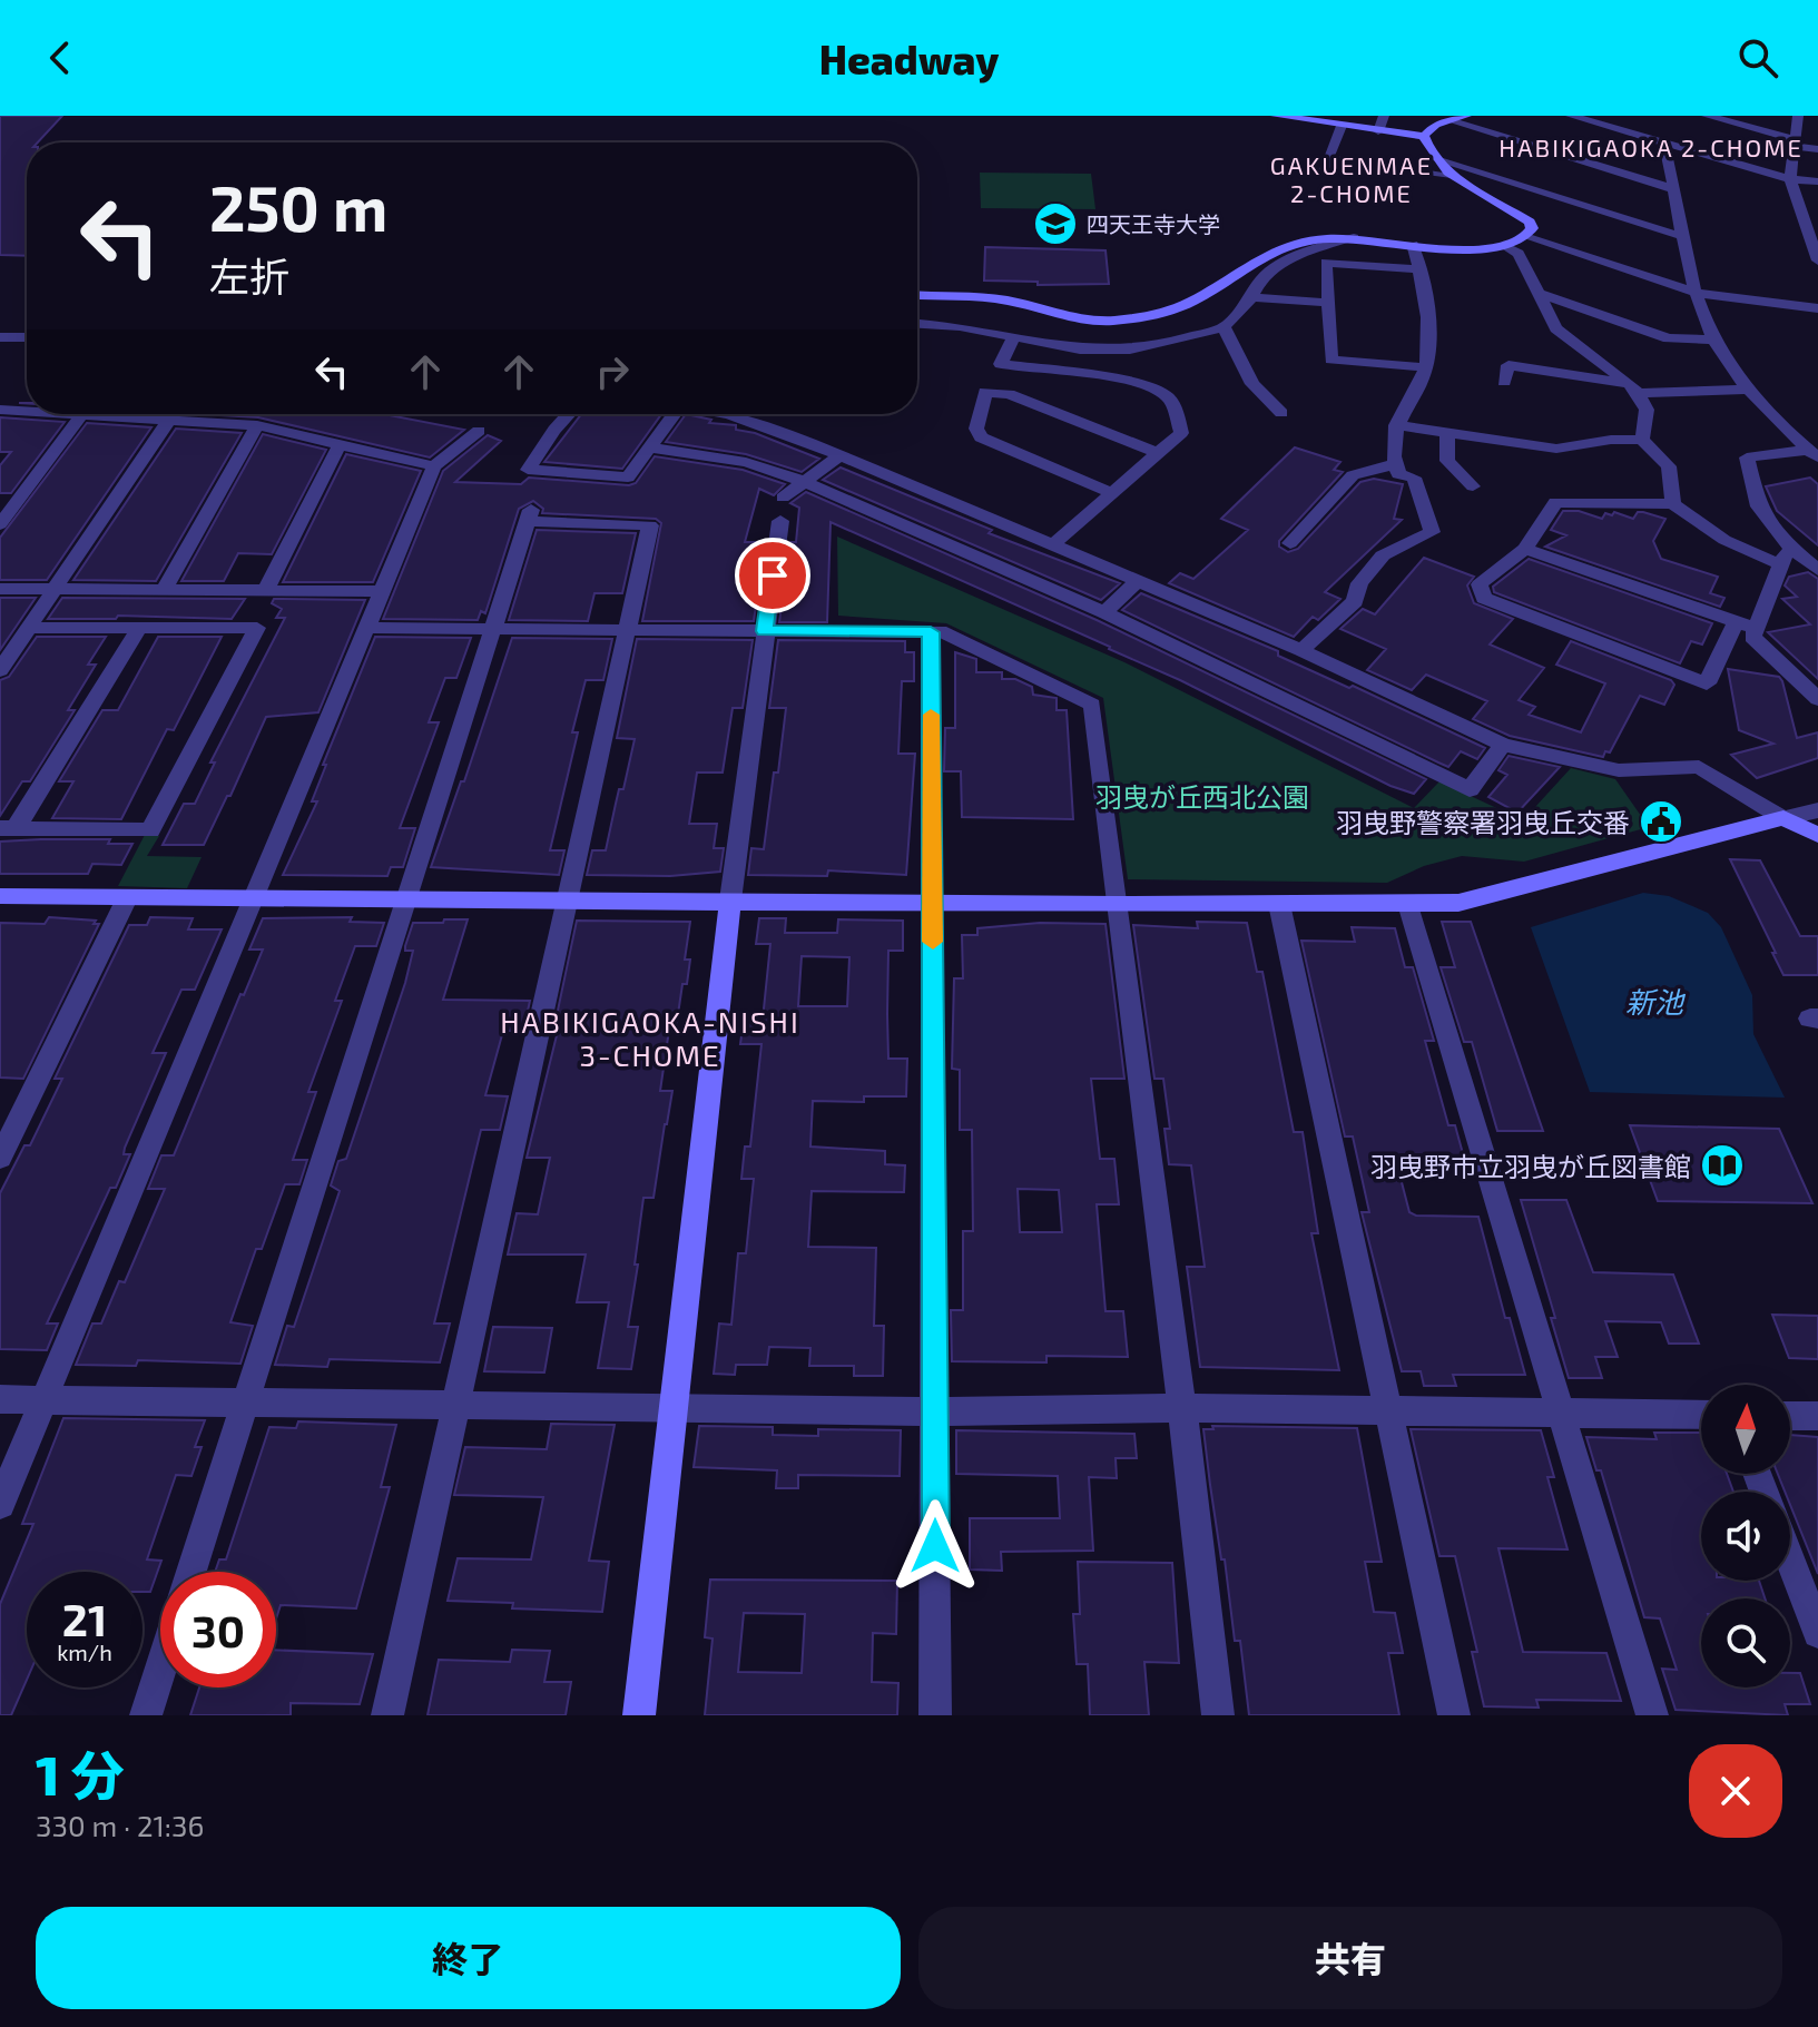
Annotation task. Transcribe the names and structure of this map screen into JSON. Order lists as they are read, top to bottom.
{
  "districts": ["HABIKIGAOKA 2-CHOME", "GAKUENMAE 2-CHOME", "HABIKIGAOKA-NISHI 3-CHOME"],
  "water": ["新池"],
  "parks": ["羽曳が丘西北公園"],
  "places": {
    "school or university": ["四天王寺大学"],
    "public building": ["羽曳野警察署羽曳丘交番"],
    "library": ["羽曳野市立羽曳が丘図書館"]
  },
  "north": "top",
  "page": {
    "header": "Headway",
    "turn": ["250 m", "左折"],
    "speed": "21 km/h",
    "limit": "30",
    "heading": ["1 分", "330 m · 21:36"],
    "buttons": ["終了", "共有"]
  }
}
